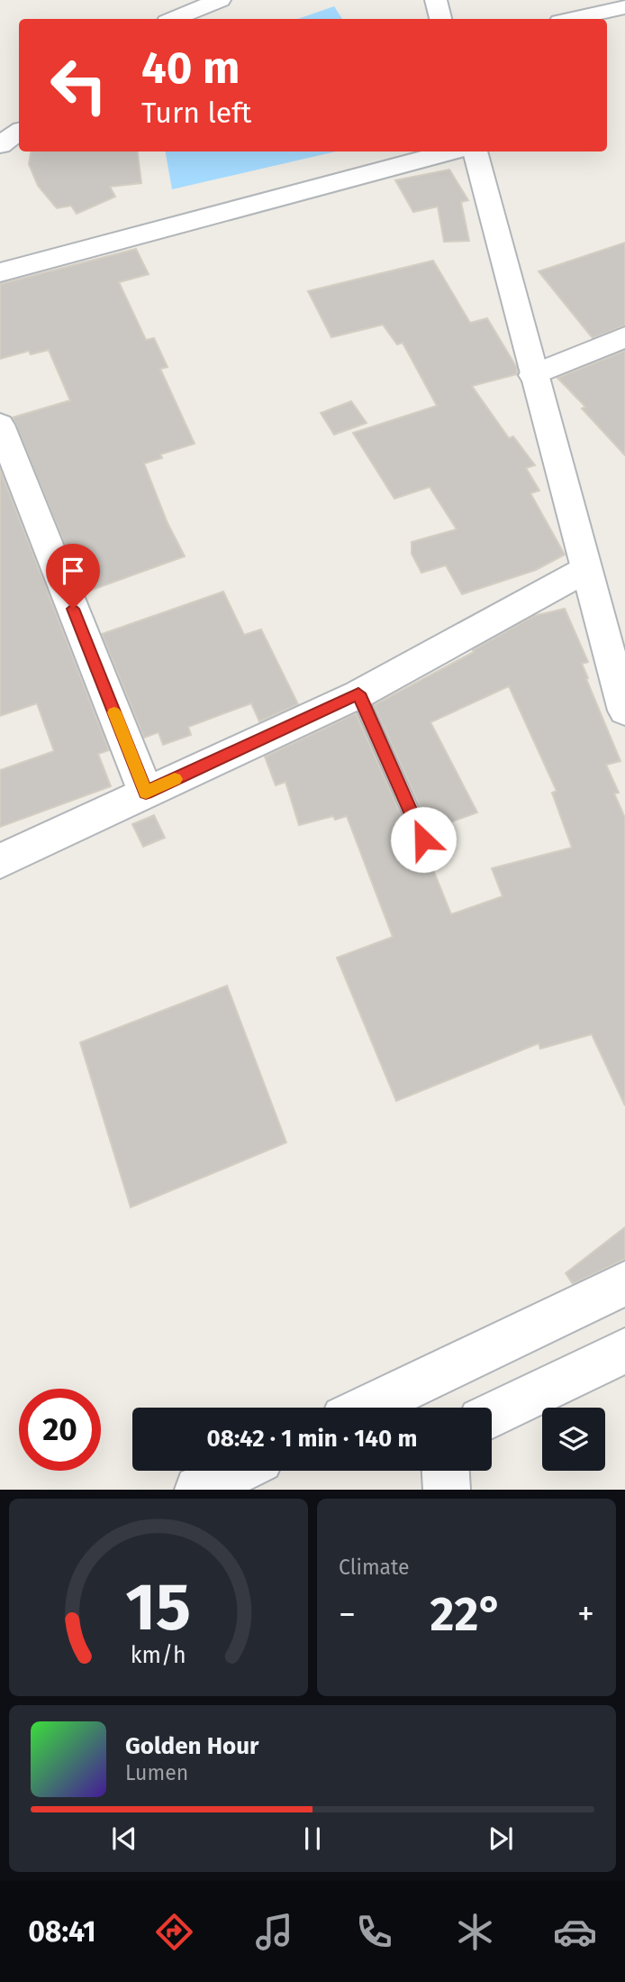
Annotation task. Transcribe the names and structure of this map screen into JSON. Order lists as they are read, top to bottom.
{
  "page": {
    "turn": ["40 m", "Turn left"],
    "limit": "20",
    "trip": "08:42 · 1 min · 140 m",
    "tile": "Climate",
    "heat": ["−", "22°", "+"],
    "song": ["Golden Hour", "Lumen"],
    "tabs": "08:41",
    "gauge": ["15", "km/h"]
  }
}
